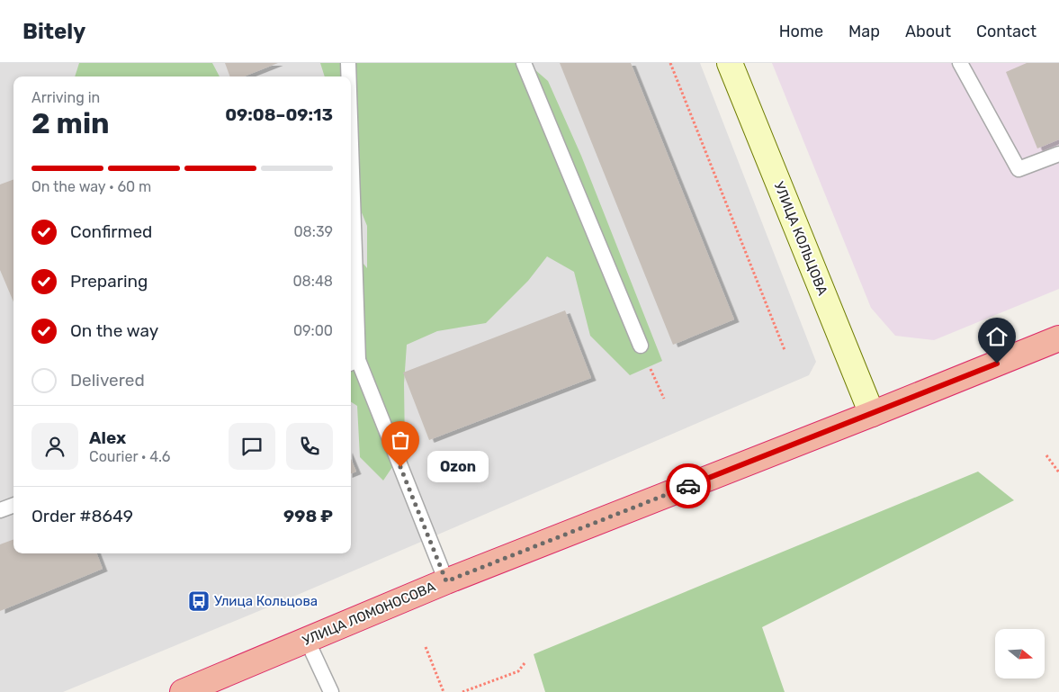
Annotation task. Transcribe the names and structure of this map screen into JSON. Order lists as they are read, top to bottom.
{
  "streets": {
    "highway": ["УЛИЦА ЛОМОНОСОВА"],
    "main road": ["УЛИЦА КОЛЬЦОВА"]
  },
  "crossings": [
    ["УЛИЦА КОЛЬЦОВА", "УЛИЦА ЛОМОНОСОВА"]
  ],
  "places": {
    "other": ["Ozon"],
    "bus stop": ["Улица Кольцова"]
  },
  "north": "right",
  "page": {
    "header": "Bitely",
    "nav": [
      "Home",
      "Map",
      "About",
      "Contact"
    ],
    "heading": ["2 min", "Arriving in", "09:08–09:13"],
    "panel": [
      "Alex",
      "Courier · 4.6",
      "Order #8649",
      "998 ₽"
    ],
    "bar": "On the way · 60 m",
    "list": [
      ["Confirmed", "08:39"],
      ["Preparing", "08:48"],
      ["On the way", "09:00"],
      "Delivered"
    ],
    "bubble": "Ozon"
  }
}
